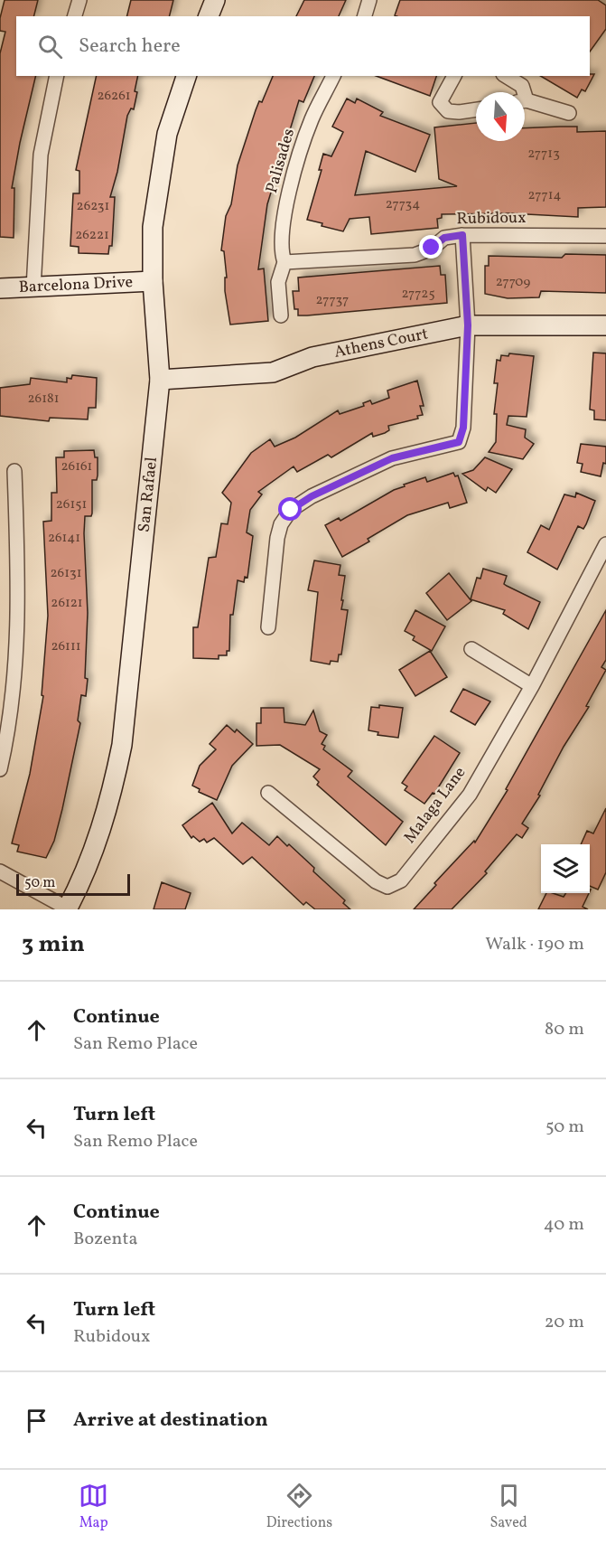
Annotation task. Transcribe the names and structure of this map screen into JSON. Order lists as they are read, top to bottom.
{
  "streets": {
    "street": [
      "Palisades",
      "Rubidoux",
      "Barcelona Drive",
      "Athens Court",
      "San Rafael",
      "Malaga Lane"
    ]
  },
  "crossings": [
    ["Palisades", "Rubidoux"],
    ["Barcelona Drive", "San Rafael"],
    ["Athens Court", "San Rafael"]
  ],
  "house_numbers": [
    "26261",
    "27713",
    "27714",
    "27734",
    "26231",
    "26221",
    "27709",
    "27725",
    "27737",
    "26181",
    "26161",
    "26151",
    "26141",
    "26131",
    "26121",
    "26111"
  ],
  "scale_bar": "50 m",
  "north": "bottom",
  "page": {
    "search": "Search here",
    "scale": "50 m",
    "heading": ["3 min", "Walk · 190 m"],
    "list": [
      ["Continue", "San Remo Place", "80 m"],
      ["Turn left", "San Remo Place", "50 m"],
      ["Continue", "Bozenta", "40 m"],
      ["Turn left", "Rubidoux", "20 m"],
      "Arrive at destination"
    ],
    "nav": ["Map", "Directions", "Saved"]
  }
}
